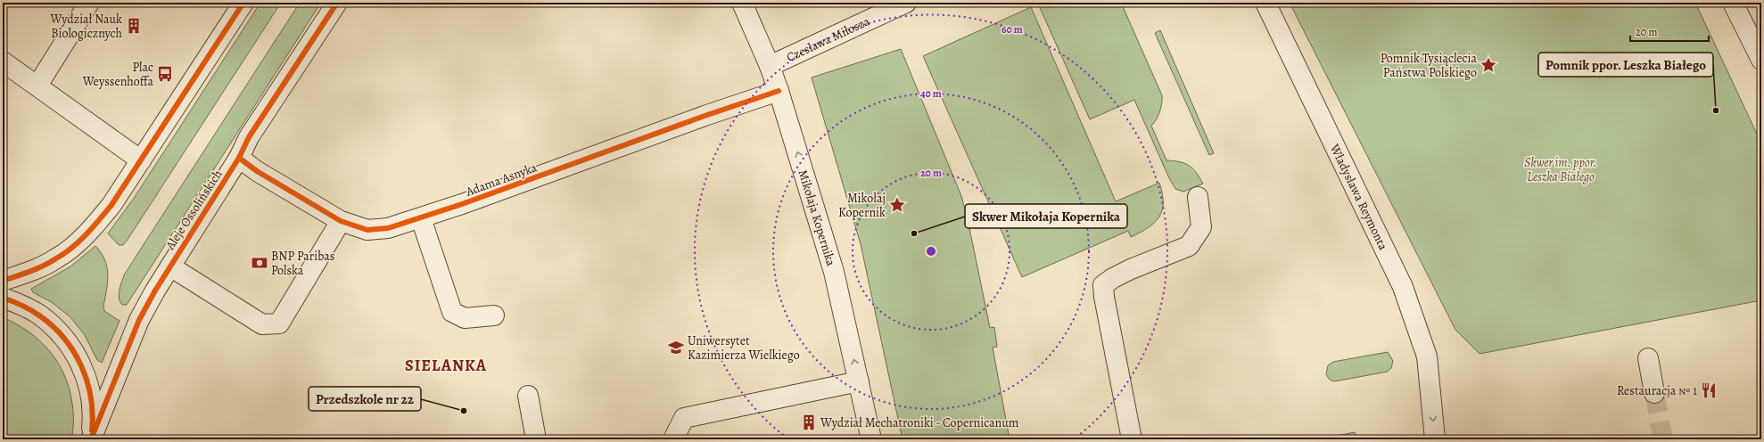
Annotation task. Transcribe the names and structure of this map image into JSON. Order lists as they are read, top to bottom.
{
  "streets": {
    "street": [
      "Czesława Miłosza",
      "Adama Asnyka",
      "Władysława Reymonta",
      "Aleje Ossolińskich",
      "Mikołaja Kopernika"
    ]
  },
  "crossings": [
    ["Czesława Miłosza", "Mikołaja Kopernika"],
    ["Adama Asnyka", "Aleje Ossolińskich"],
    ["Adama Asnyka", "Mikołaja Kopernika"]
  ],
  "one_way": ["Władysława Reymonta", "Mikołaja Kopernika"],
  "districts": ["SIELANKA"],
  "parks": ["Skwer im. ppor. Leszka Białego"],
  "places": {
    "building": ["Wydział Nauk Biologicznych", "Wydział Mechatroniki - Copernicanum"],
    "place": ["Pomnik Tysiąclecia Państwa Polskiego", "Mikołaj Kopernik"],
    "bus stop": ["Plac Weyssenhoffa"],
    "other": ["Pomnik ppor. Leszka Białego", "Skwer Mikołaja Kopernika", "Przedszkole nr 22"],
    "bank": ["BNP Paribas Polska"],
    "school or university": ["Uniwersytet Kazimierza Wielkiego"],
    "restaurant": ["Restauracja № 1"]
  },
  "scale_bar": "20 m",
  "rings": ["60 m", "40 m", "20 m"]
}
